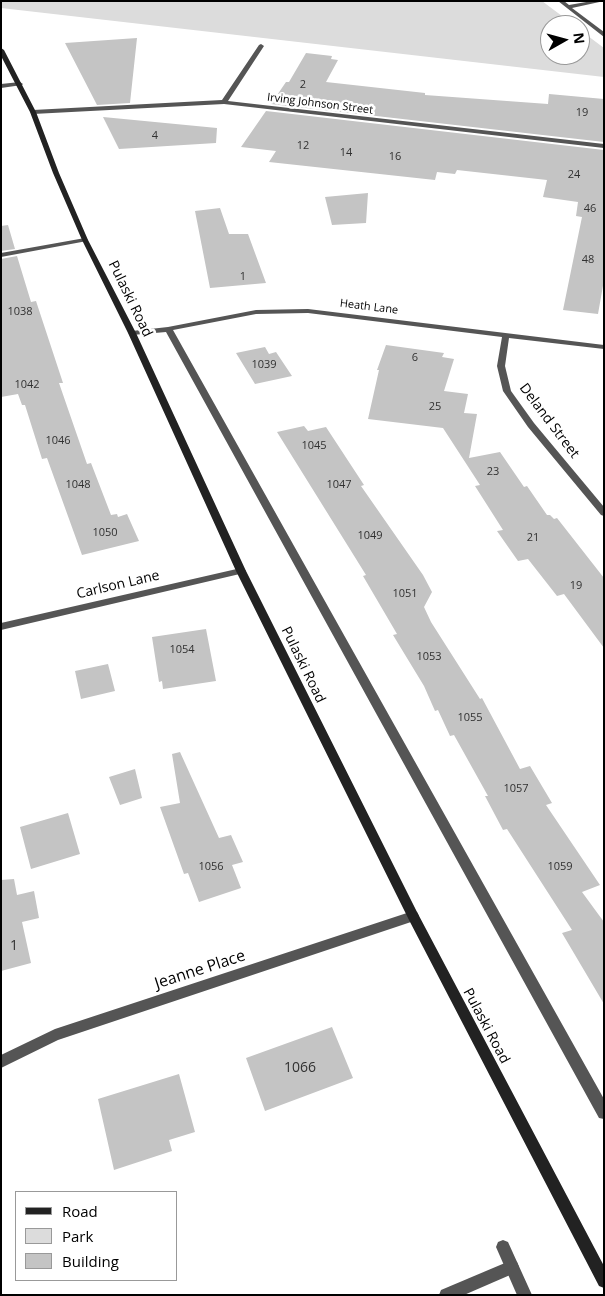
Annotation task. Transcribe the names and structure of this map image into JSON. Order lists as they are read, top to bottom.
{
  "streets": {
    "main road": ["Pulaski Road"],
    "street": [
      "Irving Johnson Street",
      "Heath Lane",
      "Deland Street",
      "Carlson Lane",
      "Jeanne Place"
    ]
  },
  "crossings": [
    ["Irving Johnson Street", "Pulaski Road"],
    ["Pulaski Road", "Heath Lane"],
    ["Pulaski Road", "Carlson Lane"],
    ["Pulaski Road", "Jeanne Place"],
    ["Heath Lane", "Deland Street"]
  ],
  "house_numbers": [
    "2",
    "19",
    "4",
    "12",
    "14",
    "16",
    "24",
    "46",
    "48",
    "1",
    "1038",
    "6",
    "1039",
    "1042",
    "25",
    "1046",
    "1045",
    "23",
    "1048",
    "1047",
    "1050",
    "1049",
    "21",
    "19",
    "1051",
    "1054",
    "1053",
    "1055",
    "1057",
    "1056",
    "1059",
    "1",
    "1066"
  ],
  "legend": ["Road", "Park", "Building"],
  "north": "right"
}
